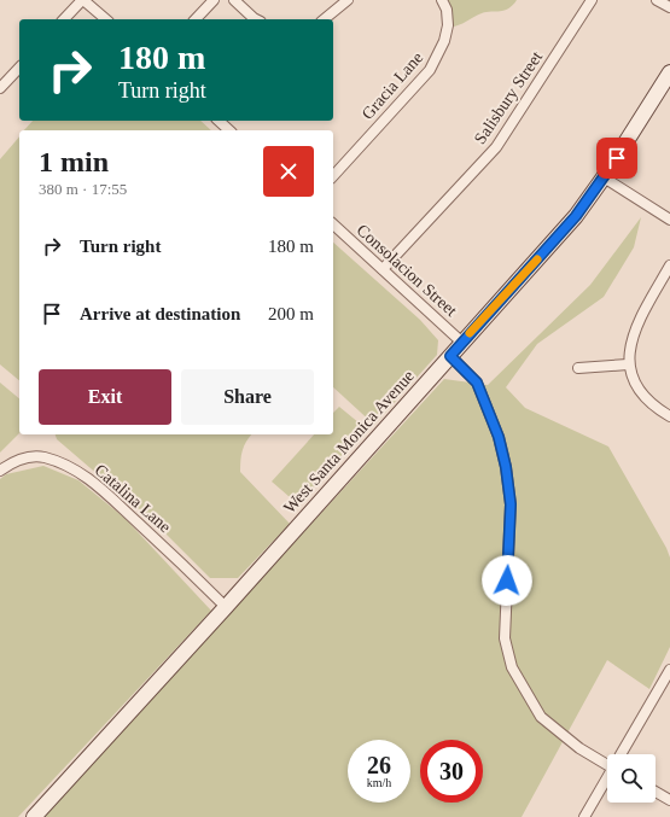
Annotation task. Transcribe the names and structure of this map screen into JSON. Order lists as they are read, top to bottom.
{
  "streets": {
    "main road": ["West Santa Monica Avenue"],
    "street": [
      "Gracia Lane",
      "Salisbury Street",
      "Consolacion Street",
      "Catalina Lane"
    ]
  },
  "crossings": [
    ["Salisbury Street", "Consolacion Street"],
    ["Consolacion Street", "West Santa Monica Avenue"],
    ["West Santa Monica Avenue", "Catalina Lane"]
  ],
  "page": {
    "turn": ["180 m", "Turn right"],
    "heading": ["1 min", "380 m · 17:55"],
    "list": [
      {
        "name": "Turn right",
        "value": "180 m"
      },
      {
        "name": "Arrive at destination",
        "value": "200 m"
      }
    ],
    "buttons": ["Exit", "Share"],
    "speed": "26 km/h",
    "limit": "30"
  }
}
